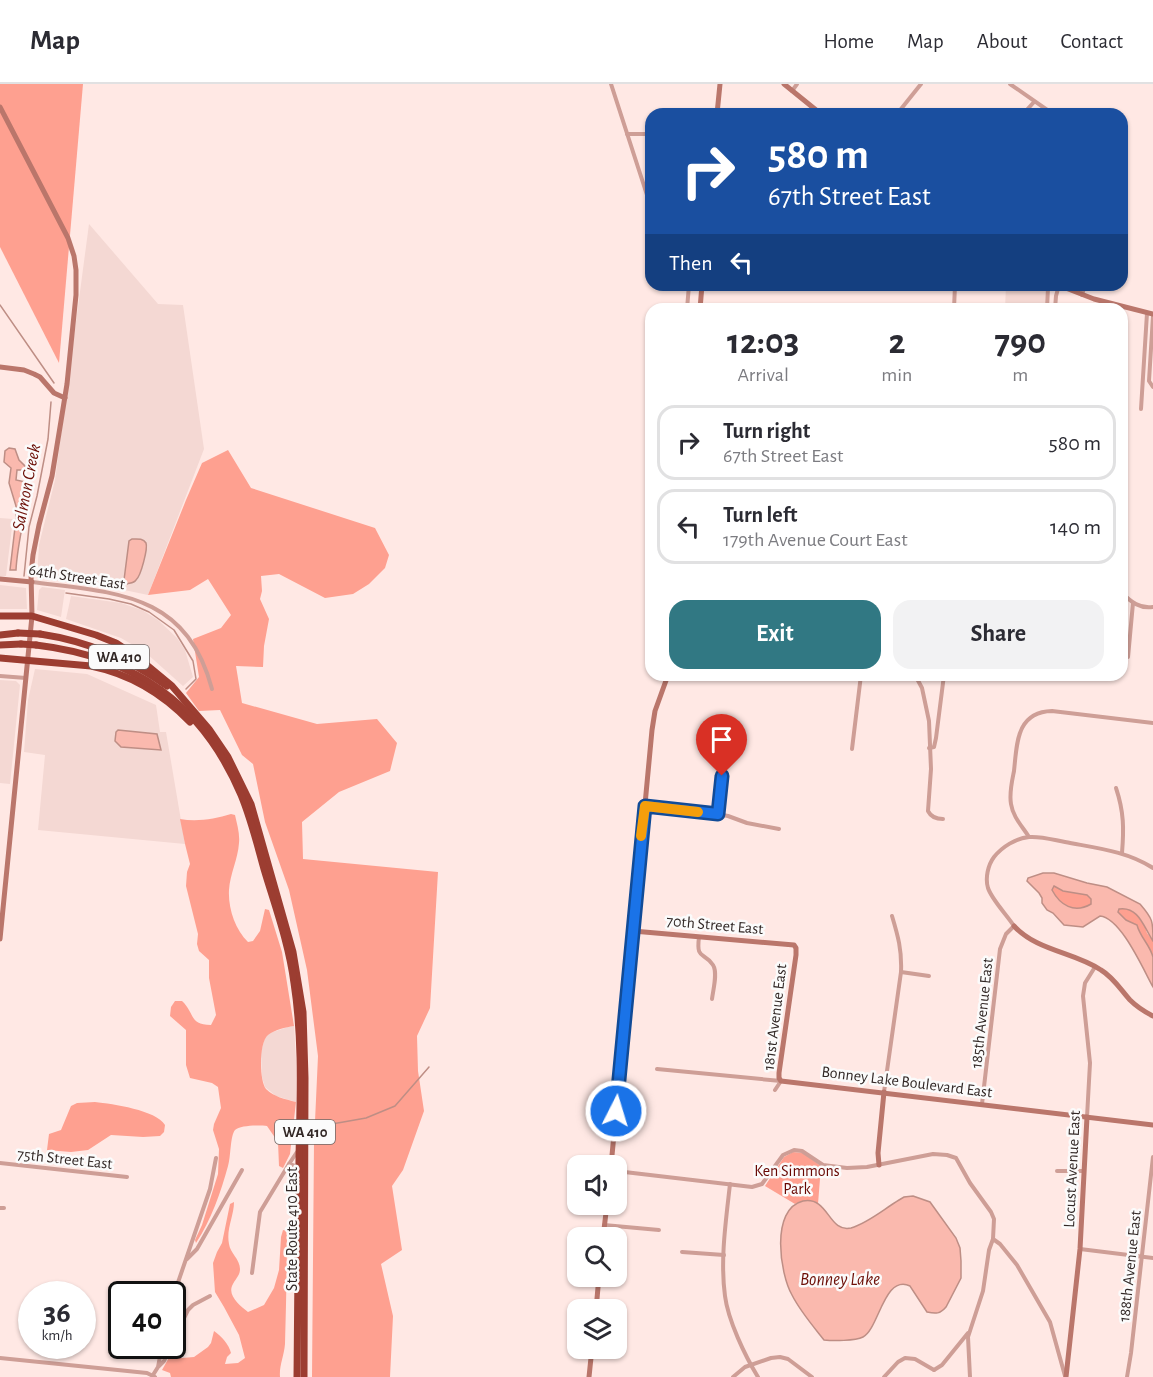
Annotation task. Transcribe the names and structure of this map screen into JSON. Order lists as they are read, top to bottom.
{
  "streets": {
    "highway": ["WA 410", "State Route 410 East"],
    "street": [
      "64th Street East",
      "70th Street East",
      "185th Avenue East",
      "181st Avenue East",
      "Bonney Lake Boulevard East",
      "75th Street East",
      "Locust Avenue East",
      "188th Avenue East"
    ]
  },
  "crossings": [
    ["WA 410", "State Route 410 East"],
    ["70th Street East", "181st Avenue East"],
    ["185th Avenue East", "Bonney Lake Boulevard East"],
    ["181st Avenue East", "Bonney Lake Boulevard East"],
    ["Bonney Lake Boulevard East", "Locust Avenue East"]
  ],
  "water": ["Salmon Creek", "Bonney Lake"],
  "parks": ["Ken Simmons Park"],
  "page": {
    "header": "Map",
    "nav": [
      "Home",
      "Map",
      "About",
      "Contact"
    ],
    "turn": ["580 m", "67th Street East"],
    "then": "Then",
    "eta": [
      "12:03",
      "Arrival",
      "2",
      "min",
      "790",
      "m"
    ],
    "list": [
      {
        "name": "Turn right",
        "note": "67th Street East",
        "value": "580 m"
      },
      {
        "name": "Turn left",
        "note": "179th Avenue Court East",
        "value": "140 m"
      }
    ],
    "buttons": ["Exit", "Share"],
    "speed": "36 km/h",
    "limit": "40"
  }
}
